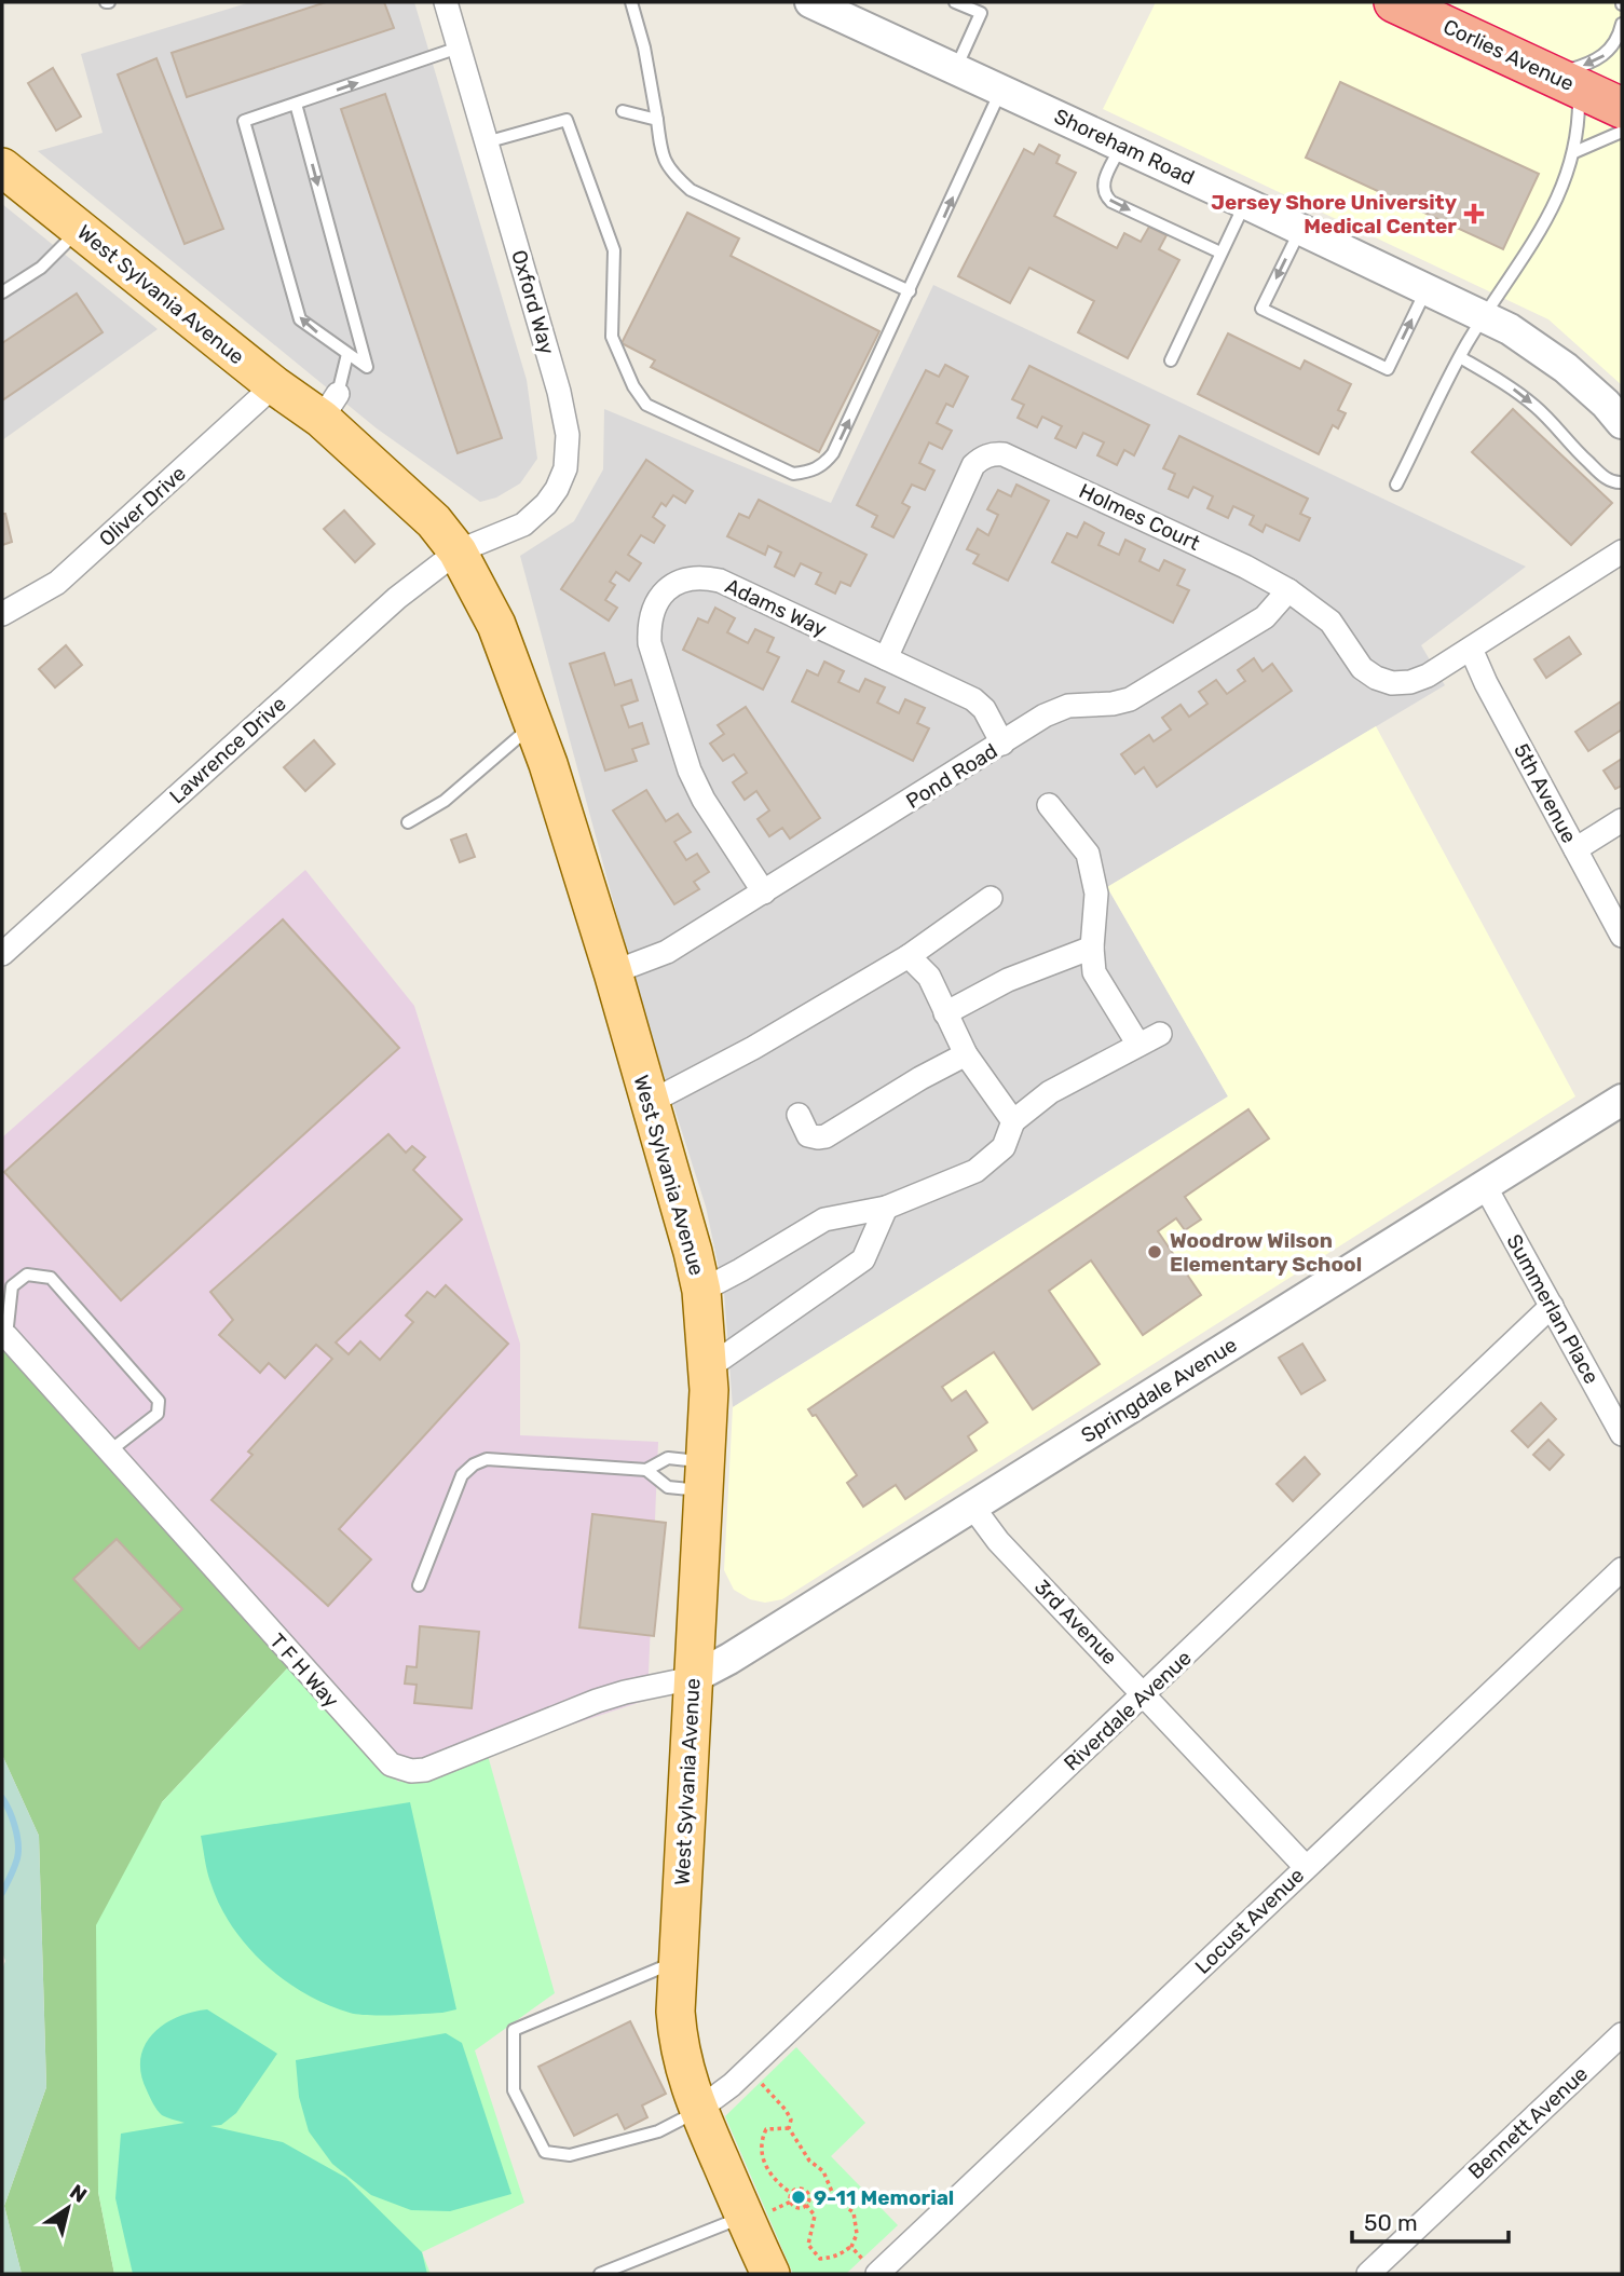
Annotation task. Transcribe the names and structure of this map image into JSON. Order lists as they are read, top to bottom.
{
  "streets": {
    "highway": ["Corlies Avenue"],
    "main road": ["West Sylvania Avenue"],
    "street": [
      "Shoreham Road",
      "Oxford Way",
      "Oliver Drive",
      "Holmes Court",
      "Adams Way",
      "Lawrence Drive",
      "Pond Road",
      "5th Avenue",
      "Summerlan Place",
      "Springdale Avenue",
      "3rd Avenue",
      "T F H Way",
      "Riverdale Avenue",
      "Locust Avenue",
      "Bennett Avenue"
    ]
  },
  "crossings": [
    ["West Sylvania Avenue", "Oxford Way"],
    ["West Sylvania Avenue", "Oliver Drive"],
    ["West Sylvania Avenue", "Lawrence Drive"],
    ["West Sylvania Avenue", "Pond Road"],
    ["West Sylvania Avenue", "Springdale Avenue"],
    ["West Sylvania Avenue", "T F H Way"],
    ["West Sylvania Avenue", "Riverdale Avenue"],
    ["Oxford Way", "Lawrence Drive"],
    ["Holmes Court", "Adams Way"],
    ["Holmes Court", "Pond Road"],
    ["Holmes Court", "5th Avenue"],
    ["Adams Way", "Pond Road"],
    ["Summerlan Place", "Springdale Avenue"],
    ["Summerlan Place", "Riverdale Avenue"],
    ["Springdale Avenue", "3rd Avenue"],
    ["Springdale Avenue", "T F H Way"],
    ["3rd Avenue", "Riverdale Avenue"],
    ["3rd Avenue", "Locust Avenue"]
  ],
  "places": {
    "health": ["Jersey Shore University Medical Center"],
    "other": ["Woodrow Wilson Elementary School", "9-11 Memorial"]
  },
  "scale_bar": "50 m",
  "north": "top right"
}
